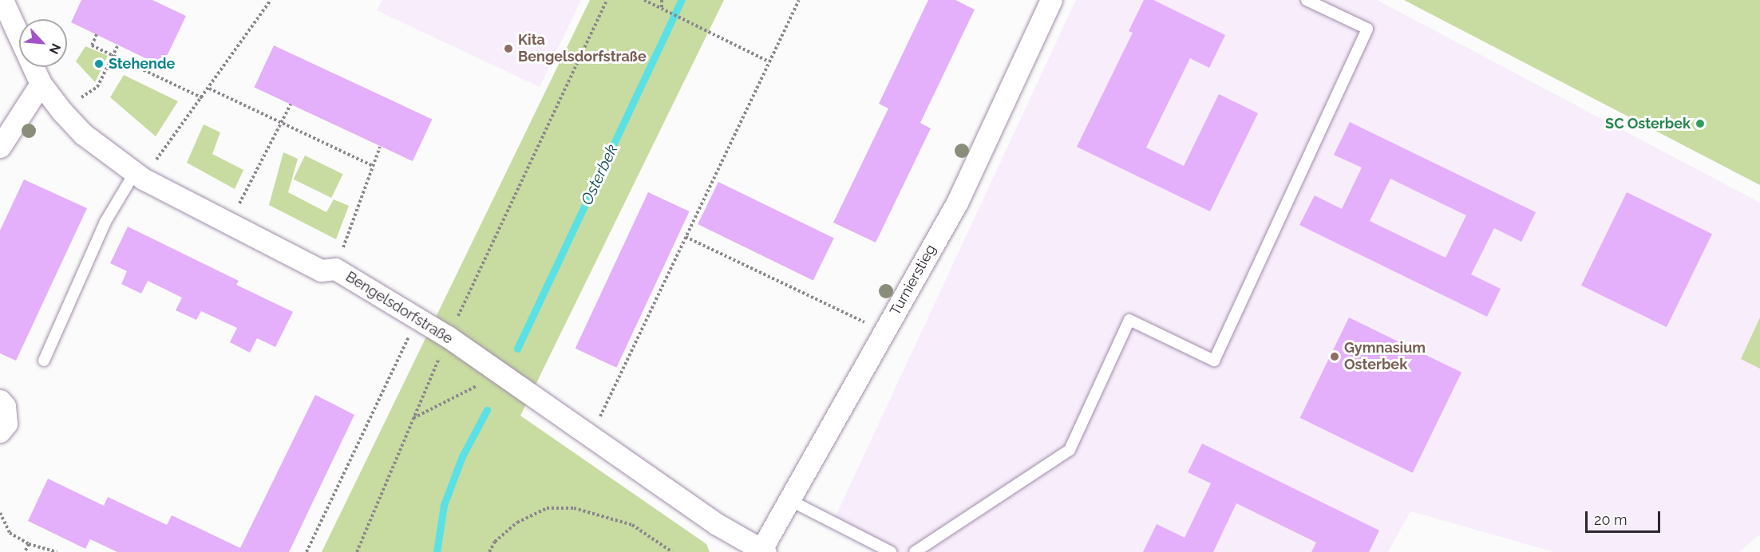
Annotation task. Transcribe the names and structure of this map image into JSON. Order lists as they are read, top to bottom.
{
  "streets": {
    "street": ["Turnierstieg", "Bengelsdorfstraße"]
  },
  "crossings": [
    ["Turnierstieg", "Bengelsdorfstraße"]
  ],
  "water": ["Osterbek"],
  "places": [
    "Kita Bengelsdorfstraße",
    "Stehende",
    "SC Osterbek",
    "Gymnasium Osterbek"
  ],
  "scale_bar": "20 m",
  "north": "bottom right"
}
